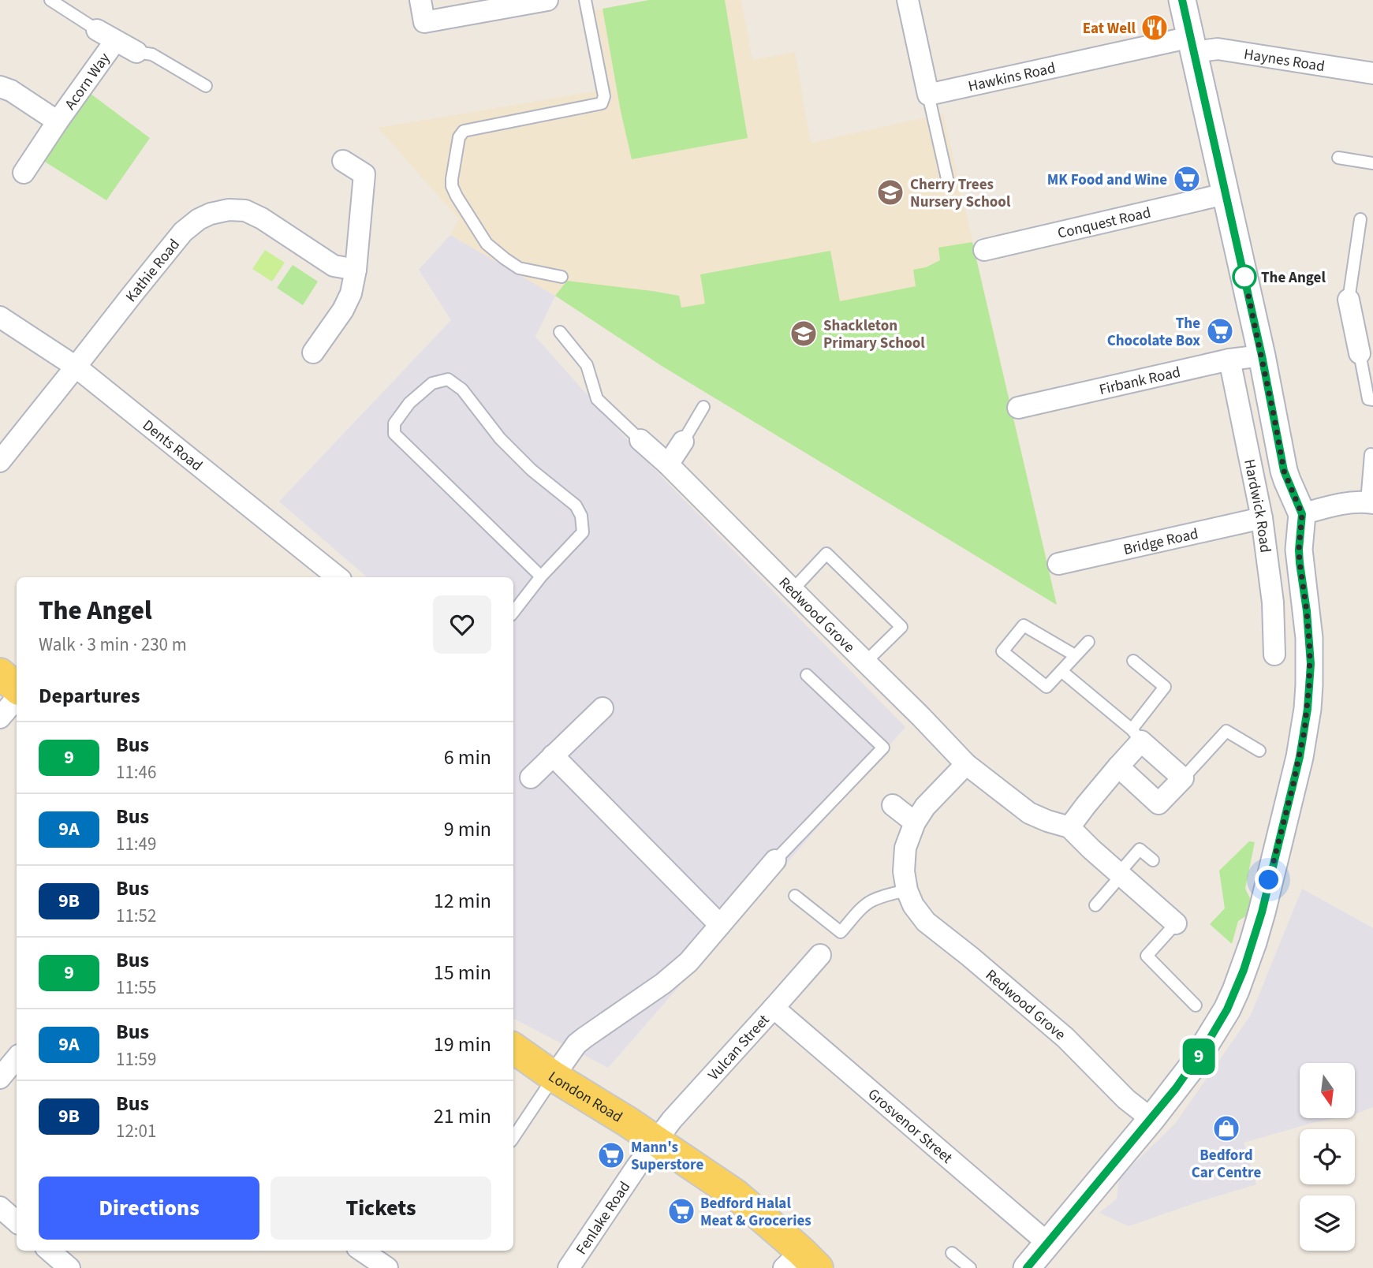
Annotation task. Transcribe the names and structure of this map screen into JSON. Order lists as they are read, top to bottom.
{
  "streets": {
    "main road": ["London Road"],
    "street": [
      "Haynes Road",
      "Hawkins Road",
      "Acorn Way",
      "Conquest Road",
      "Kathie Road",
      "Firbank Road",
      "Dents Road",
      "Hardwick Road",
      "Bridge Road",
      "Redwood Grove",
      "Vulcan Street",
      "Grosvenor Street",
      "Fenlake Road"
    ]
  },
  "crossings": [
    ["Haynes Road", "Hawkins Road"],
    ["Kathie Road", "Dents Road"],
    ["Firbank Road", "Hardwick Road"],
    ["Hardwick Road", "Bridge Road"],
    ["Vulcan Street", "London Road"],
    ["Vulcan Street", "Grosvenor Street"],
    ["Vulcan Street", "Fenlake Road"],
    ["London Road", "Fenlake Road"]
  ],
  "places": {
    "restaurant": ["Eat Well"],
    "supermarket": [
      "MK Food and Wine",
      "The Chocolate Box",
      "Mann's Superstore",
      "Bedford Halal Meat & Groceries"
    ],
    "school or university": ["Cherry Trees Nursery School", "Shackleton Primary School"],
    "other": ["The Angel"],
    "shop": ["Bedford Car Centre"]
  },
  "lines": ["bus line 9"],
  "north": "bottom",
  "page": {
    "on_map": "9",
    "heading": [
      ["The Angel", "Walk · 3 min · 230 m"],
      "Departures"
    ],
    "list": [
      {
        "mark": "9",
        "name": "Bus",
        "note": "11:46",
        "value": "6 min"
      },
      {
        "mark": "9A",
        "name": "Bus",
        "note": "11:49",
        "value": "9 min"
      },
      {
        "mark": "9B",
        "name": "Bus",
        "note": "11:52",
        "value": "12 min"
      },
      {
        "mark": "9",
        "name": "Bus",
        "note": "11:55",
        "value": "15 min"
      },
      {
        "mark": "9A",
        "name": "Bus",
        "note": "11:59",
        "value": "19 min"
      },
      {
        "mark": "9B",
        "name": "Bus",
        "note": "12:01",
        "value": "21 min"
      }
    ],
    "buttons": ["Directions", "Tickets"]
  }
}
